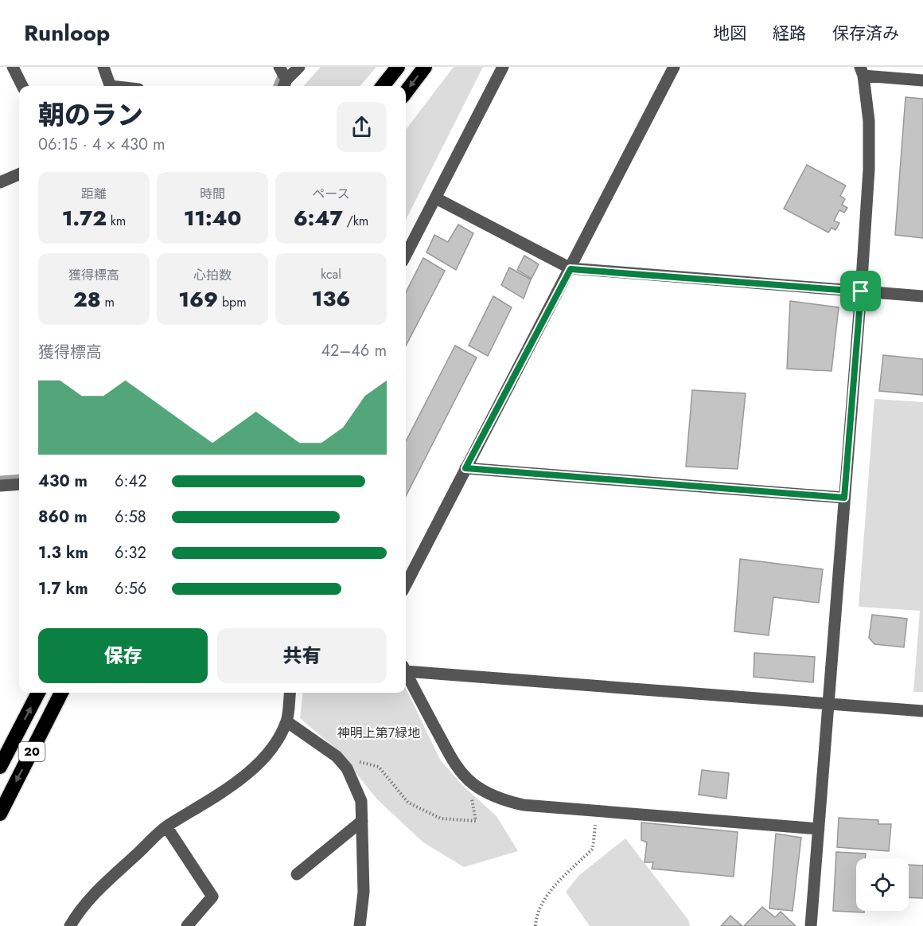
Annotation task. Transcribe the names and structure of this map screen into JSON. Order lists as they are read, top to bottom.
{
  "streets": {
    "highway": ["20"]
  },
  "parks": ["神明上第7緑地"],
  "page": {
    "header": "Runloop",
    "nav": ["地図", "経路", "保存済み"],
    "heading": ["朝のラン", "06:15 · 4 × 430 m"],
    "stats": [
      ["距離", "1.72 km"],
      ["時間", "11:40"],
      ["ペース", "6:47 /km"],
      ["獲得標高", "28 m"],
      ["心拍数", "169 bpm"],
      ["kcal", "136"]
    ],
    "chart": ["獲得標高", "42–46 m"],
    "list": [
      {
        "name": "430 m",
        "note": "6:42"
      },
      {
        "name": "860 m",
        "note": "6:58"
      },
      {
        "name": "1.3 km",
        "note": "6:32"
      },
      {
        "name": "1.7 km",
        "note": "6:56"
      }
    ],
    "buttons": ["保存", "共有"]
  }
}
